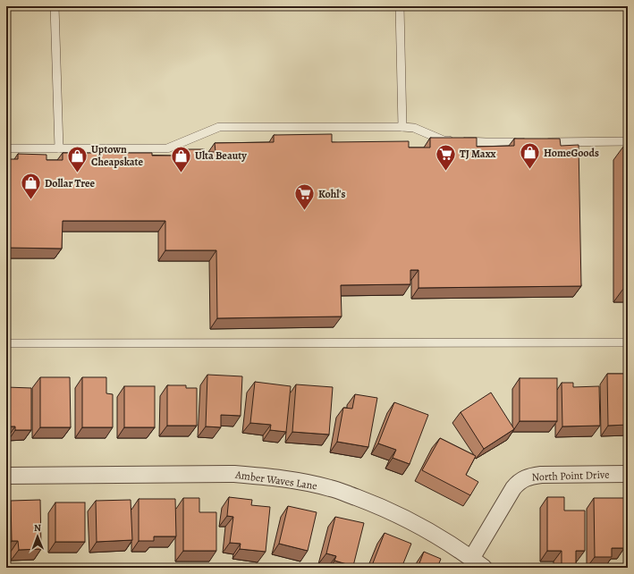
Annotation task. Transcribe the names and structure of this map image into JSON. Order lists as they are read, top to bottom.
{
  "streets": {
    "street": ["North Point Drive", "Amber Waves Lane"]
  },
  "crossings": [
    ["North Point Drive", "Amber Waves Lane"]
  ],
  "places": {
    "shop": [
      "HomeGoods",
      "Uptown Cheapskate",
      "Ulta Beauty",
      "Dollar Tree"
    ],
    "supermarket": ["TJ Maxx", "Kohl's"]
  },
  "north": "top"
}
